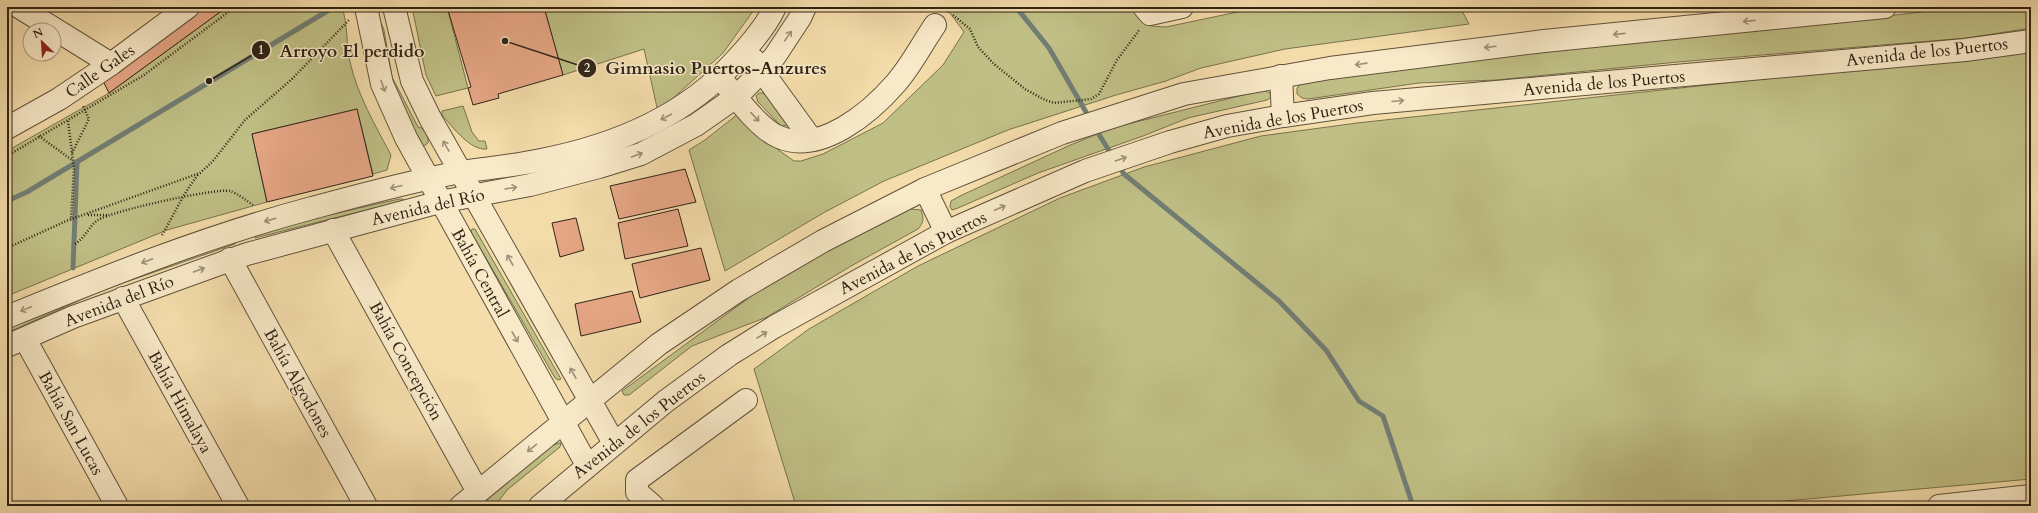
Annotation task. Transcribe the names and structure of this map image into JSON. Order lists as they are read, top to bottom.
{
  "streets": {
    "street": [
      "Avenida de los Puertos",
      "Calle Gales",
      "Avenida del Río",
      "Bahía Central",
      "Bahía Concepción",
      "Bahía Algodones",
      "Bahía Himalaya",
      "Bahía San Lucas"
    ]
  },
  "crossings": [
    ["Avenida de los Puertos", "Bahía Central"],
    ["Avenida del Río", "Bahía Central"],
    ["Avenida del Río", "Bahía Concepción"],
    ["Avenida del Río", "Bahía Algodones"],
    ["Avenida del Río", "Bahía Himalaya"],
    ["Avenida del Río", "Bahía San Lucas"]
  ],
  "places": ["Gimnasio Puertos-Anzures", "Arroyo El perdido"],
  "north": "top left"
}
